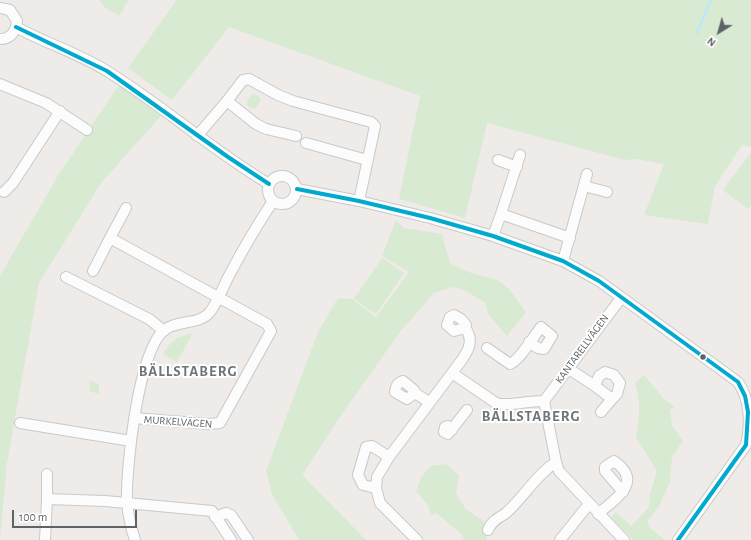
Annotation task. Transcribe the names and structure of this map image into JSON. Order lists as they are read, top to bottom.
{
  "streets": {
    "street": ["KANTARELLVÄGEN", "MURKELVÄGEN"]
  },
  "districts": ["BÄLLSTABERG", "BÄLLSTABERG"],
  "scale_bar": "100 m",
  "north": "bottom left"
}
